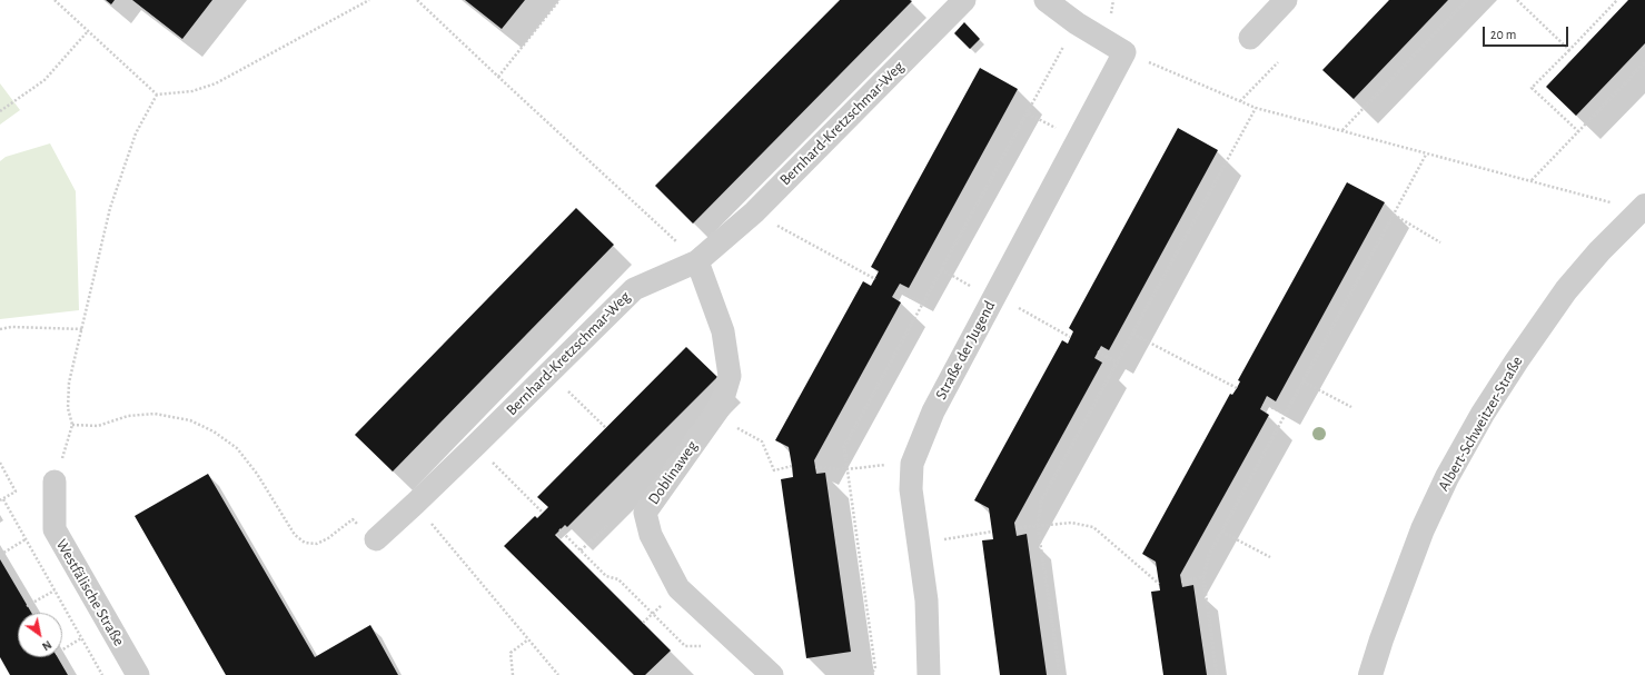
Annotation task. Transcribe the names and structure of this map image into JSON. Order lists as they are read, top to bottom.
{
  "streets": {
    "street": [
      "Bernhard-Kretzschmar-Weg",
      "Straße der Jugend",
      "Albert-Schweitzer-Straße",
      "Doblinaweg",
      "Westfälische Straße"
    ]
  },
  "crossings": [
    ["Bernhard-Kretzschmar-Weg", "Doblinaweg"]
  ],
  "scale_bar": "20 m",
  "north": "bottom right"
}
